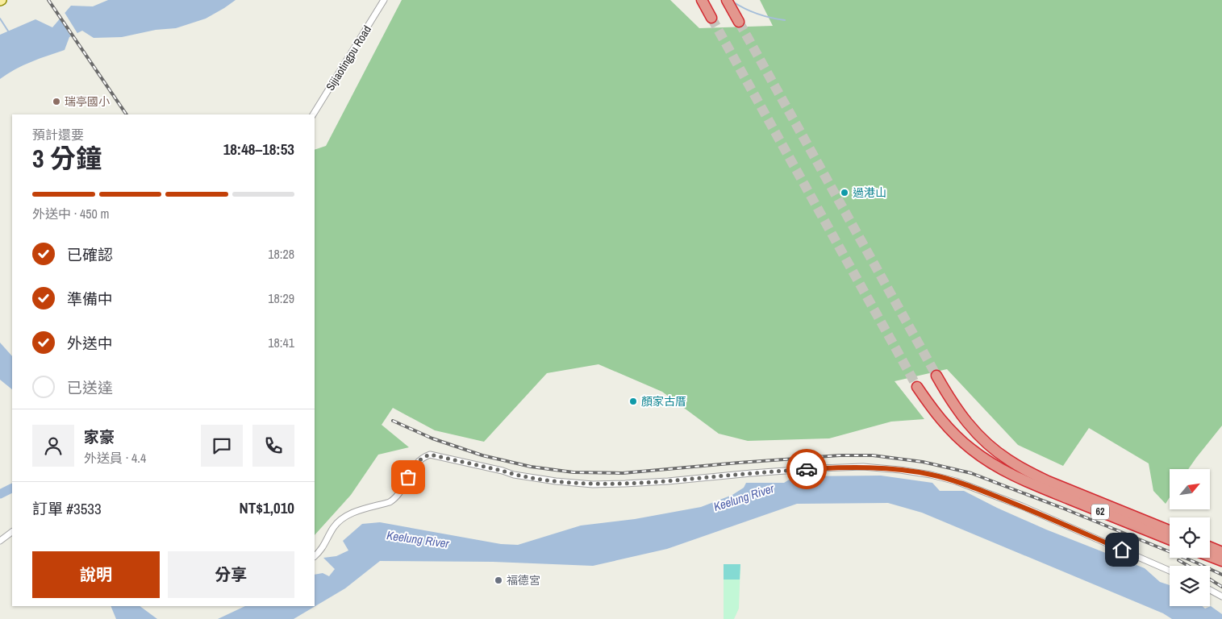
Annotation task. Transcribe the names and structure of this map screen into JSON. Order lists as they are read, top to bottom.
{
  "streets": {
    "highway": ["62"],
    "street": ["Sijiaotingpu Road"]
  },
  "water": ["Keelung River"],
  "places": [
    "瑞亭國小",
    "過港山",
    "顏家古厝",
    "福德宮"
  ],
  "north": "top right",
  "page": {
    "heading": ["3 分鐘", "預計還要", "18:48–18:53"],
    "panel": [
      "家豪",
      "外送員 · 4.4",
      "訂單 #3533",
      "NT$1,010"
    ],
    "bar": "外送中 · 450 m",
    "list": [
      ["已確認", "18:28"],
      ["準備中", "18:29"],
      ["外送中", "18:41"],
      "已送達"
    ],
    "buttons": ["說明", "分享"]
  }
}
